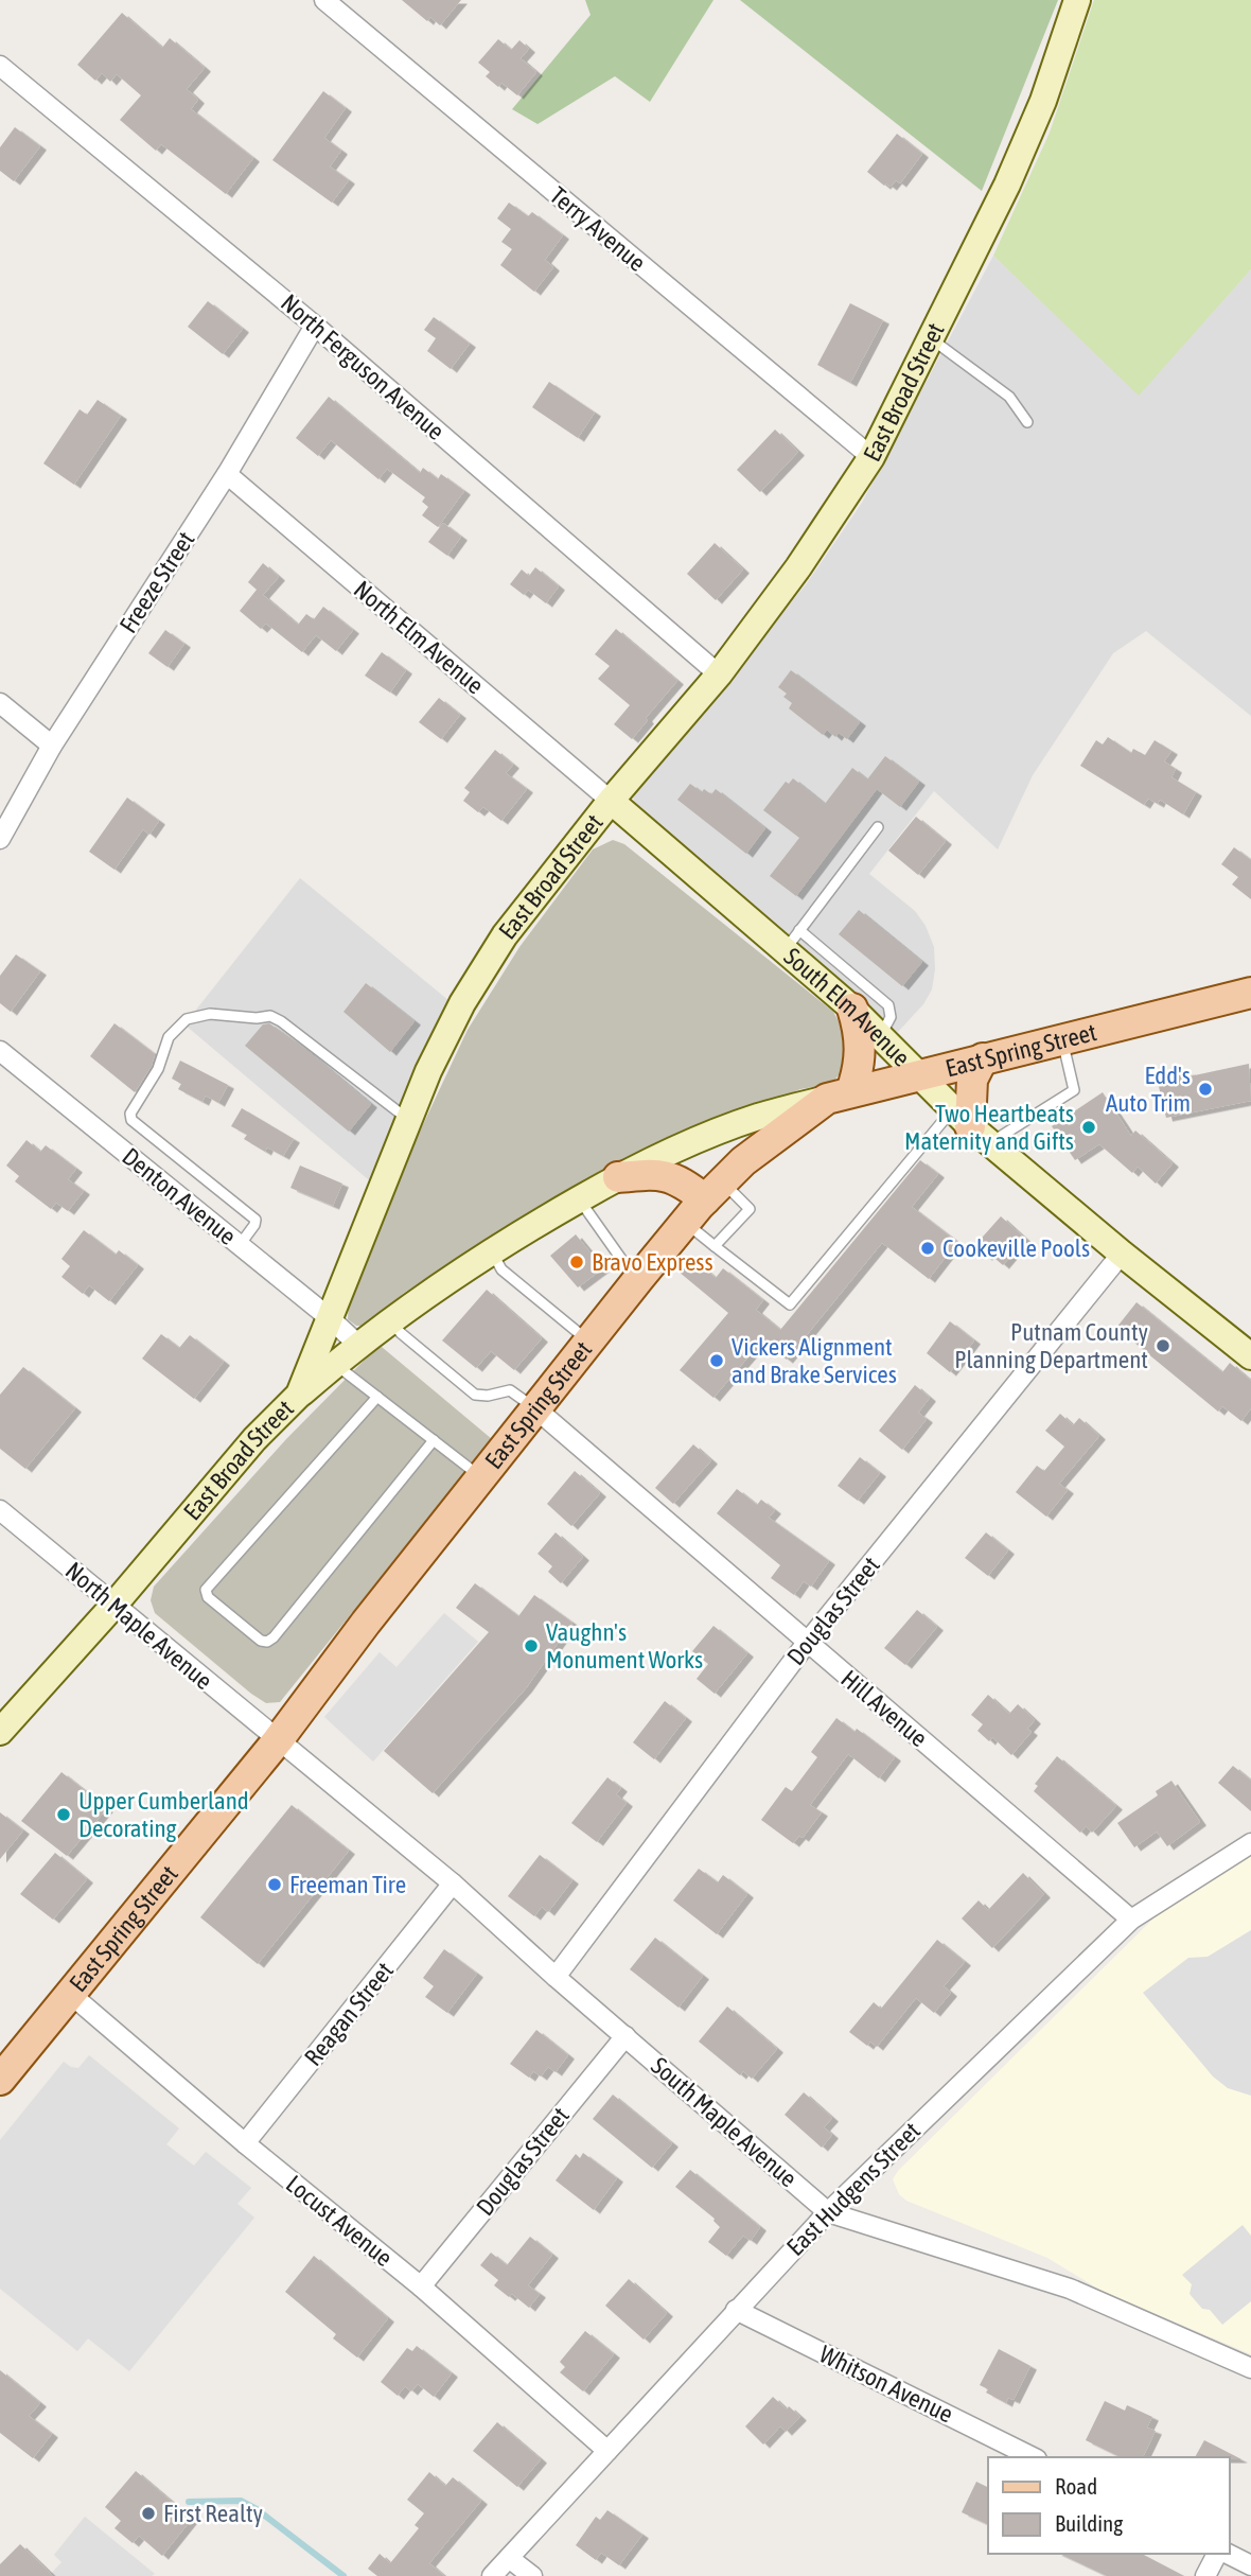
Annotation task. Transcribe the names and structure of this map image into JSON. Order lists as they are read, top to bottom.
{
  "streets": {
    "main road": ["East Spring Street"],
    "street": [
      "Terry Avenue",
      "North Ferguson Avenue",
      "East Broad Street",
      "Freeze Street",
      "North Elm Avenue",
      "South Elm Avenue",
      "Denton Avenue",
      "Douglas Street",
      "North Maple Avenue",
      "Hill Avenue",
      "Reagan Street",
      "South Maple Avenue",
      "East Hudgens Street",
      "Locust Avenue",
      "Whitson Avenue"
    ]
  },
  "crossings": [
    ["Terry Avenue", "East Broad Street"],
    ["North Ferguson Avenue", "East Broad Street"],
    ["North Ferguson Avenue", "Freeze Street"],
    ["East Broad Street", "North Elm Avenue"],
    ["East Broad Street", "South Elm Avenue"],
    ["East Broad Street", "Denton Avenue"],
    ["East Broad Street", "North Maple Avenue"],
    ["Freeze Street", "North Elm Avenue"],
    ["North Elm Avenue", "South Elm Avenue"],
    ["South Elm Avenue", "East Spring Street"],
    ["South Elm Avenue", "Douglas Street"],
    ["East Spring Street", "North Maple Avenue"],
    ["East Spring Street", "Hill Avenue"],
    ["East Spring Street", "South Maple Avenue"],
    ["East Spring Street", "Locust Avenue"],
    ["Douglas Street", "Hill Avenue"],
    ["Douglas Street", "South Maple Avenue"],
    ["Douglas Street", "Locust Avenue"],
    ["North Maple Avenue", "South Maple Avenue"],
    ["Hill Avenue", "East Hudgens Street"],
    ["Reagan Street", "South Maple Avenue"],
    ["Reagan Street", "Locust Avenue"],
    ["South Maple Avenue", "East Hudgens Street"],
    ["East Hudgens Street", "Locust Avenue"],
    ["East Hudgens Street", "Whitson Avenue"]
  ],
  "places": [
    "Edd's Auto Trim",
    "Two Heartbeats Maternity and Gifts",
    "Cookeville Pools",
    "Bravo Express",
    "Putnam County Planning Department",
    "Vickers Alignment and Brake Services",
    "Vaughn's Monument Works",
    "Upper Cumberland Decorating",
    "Freeman Tire",
    "First Realty"
  ],
  "legend": ["Road", "Building"]
}
